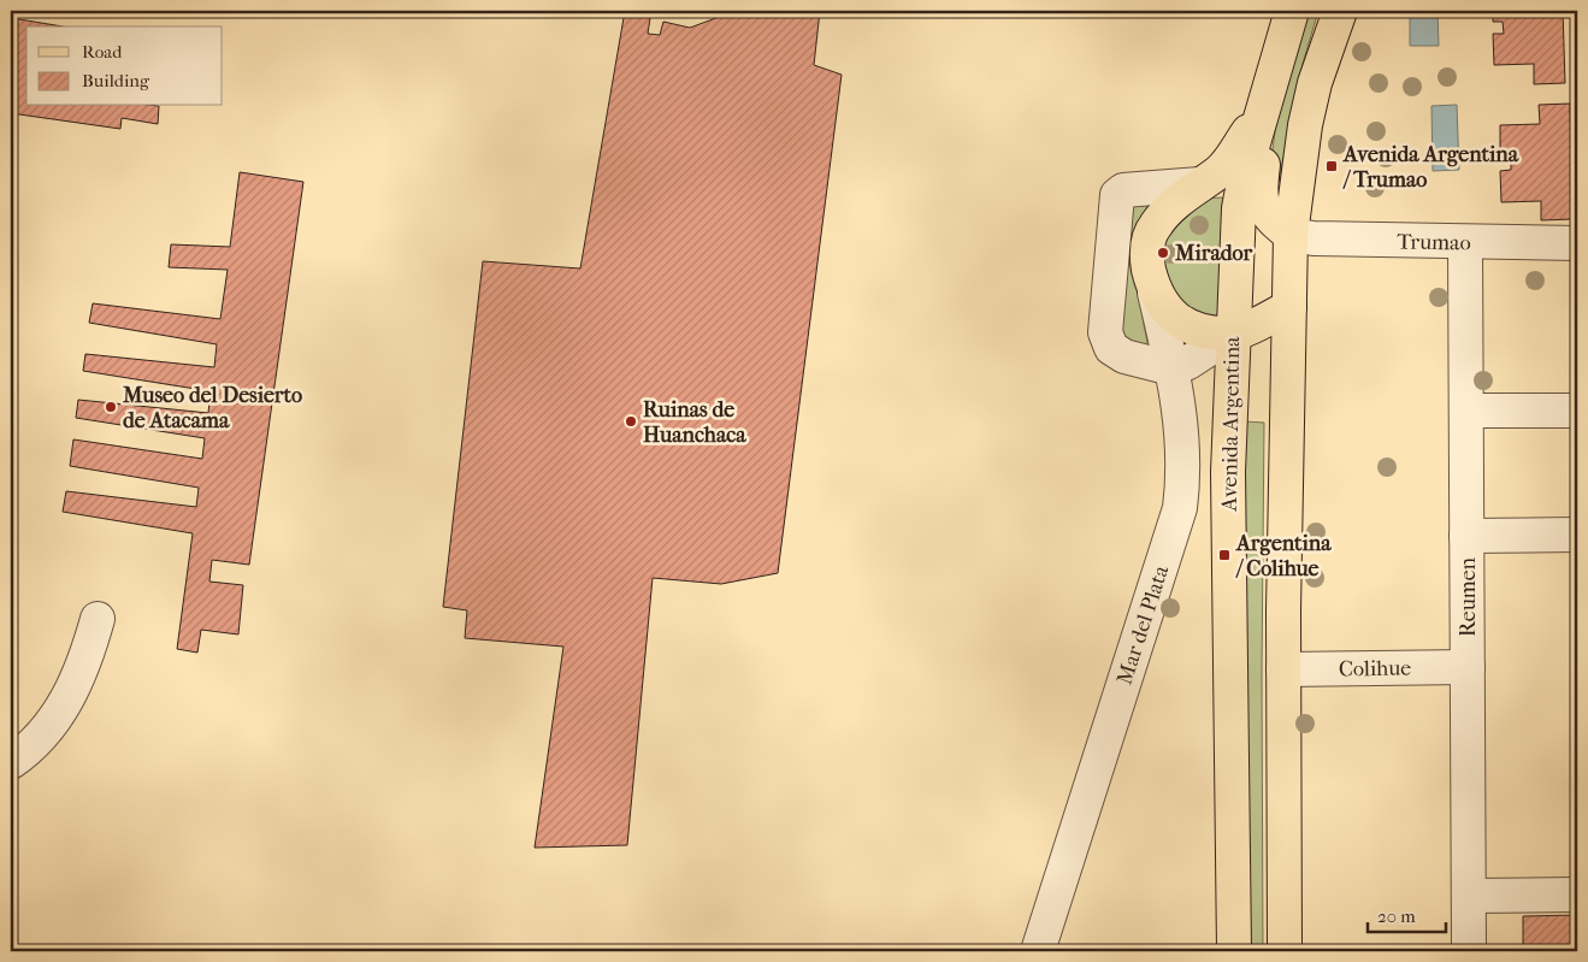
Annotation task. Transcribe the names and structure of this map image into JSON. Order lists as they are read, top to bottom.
{
  "streets": {
    "main road": ["Avenida Argentina"],
    "street": [
      "Trumao",
      "Reumen",
      "Mar del Plata",
      "Colihue"
    ]
  },
  "crossings": [
    ["Trumao", "Reumen"],
    ["Reumen", "Colihue"]
  ],
  "places": {
    "transit": ["Avenida Argentina / Trumao", "Argentina / Colihue"],
    "other": ["Mirador", "Museo del Desierto de Atacama", "Ruinas de Huanchaca"]
  },
  "legend": ["Road", "Building"],
  "scale_bar": "20 m"
}
